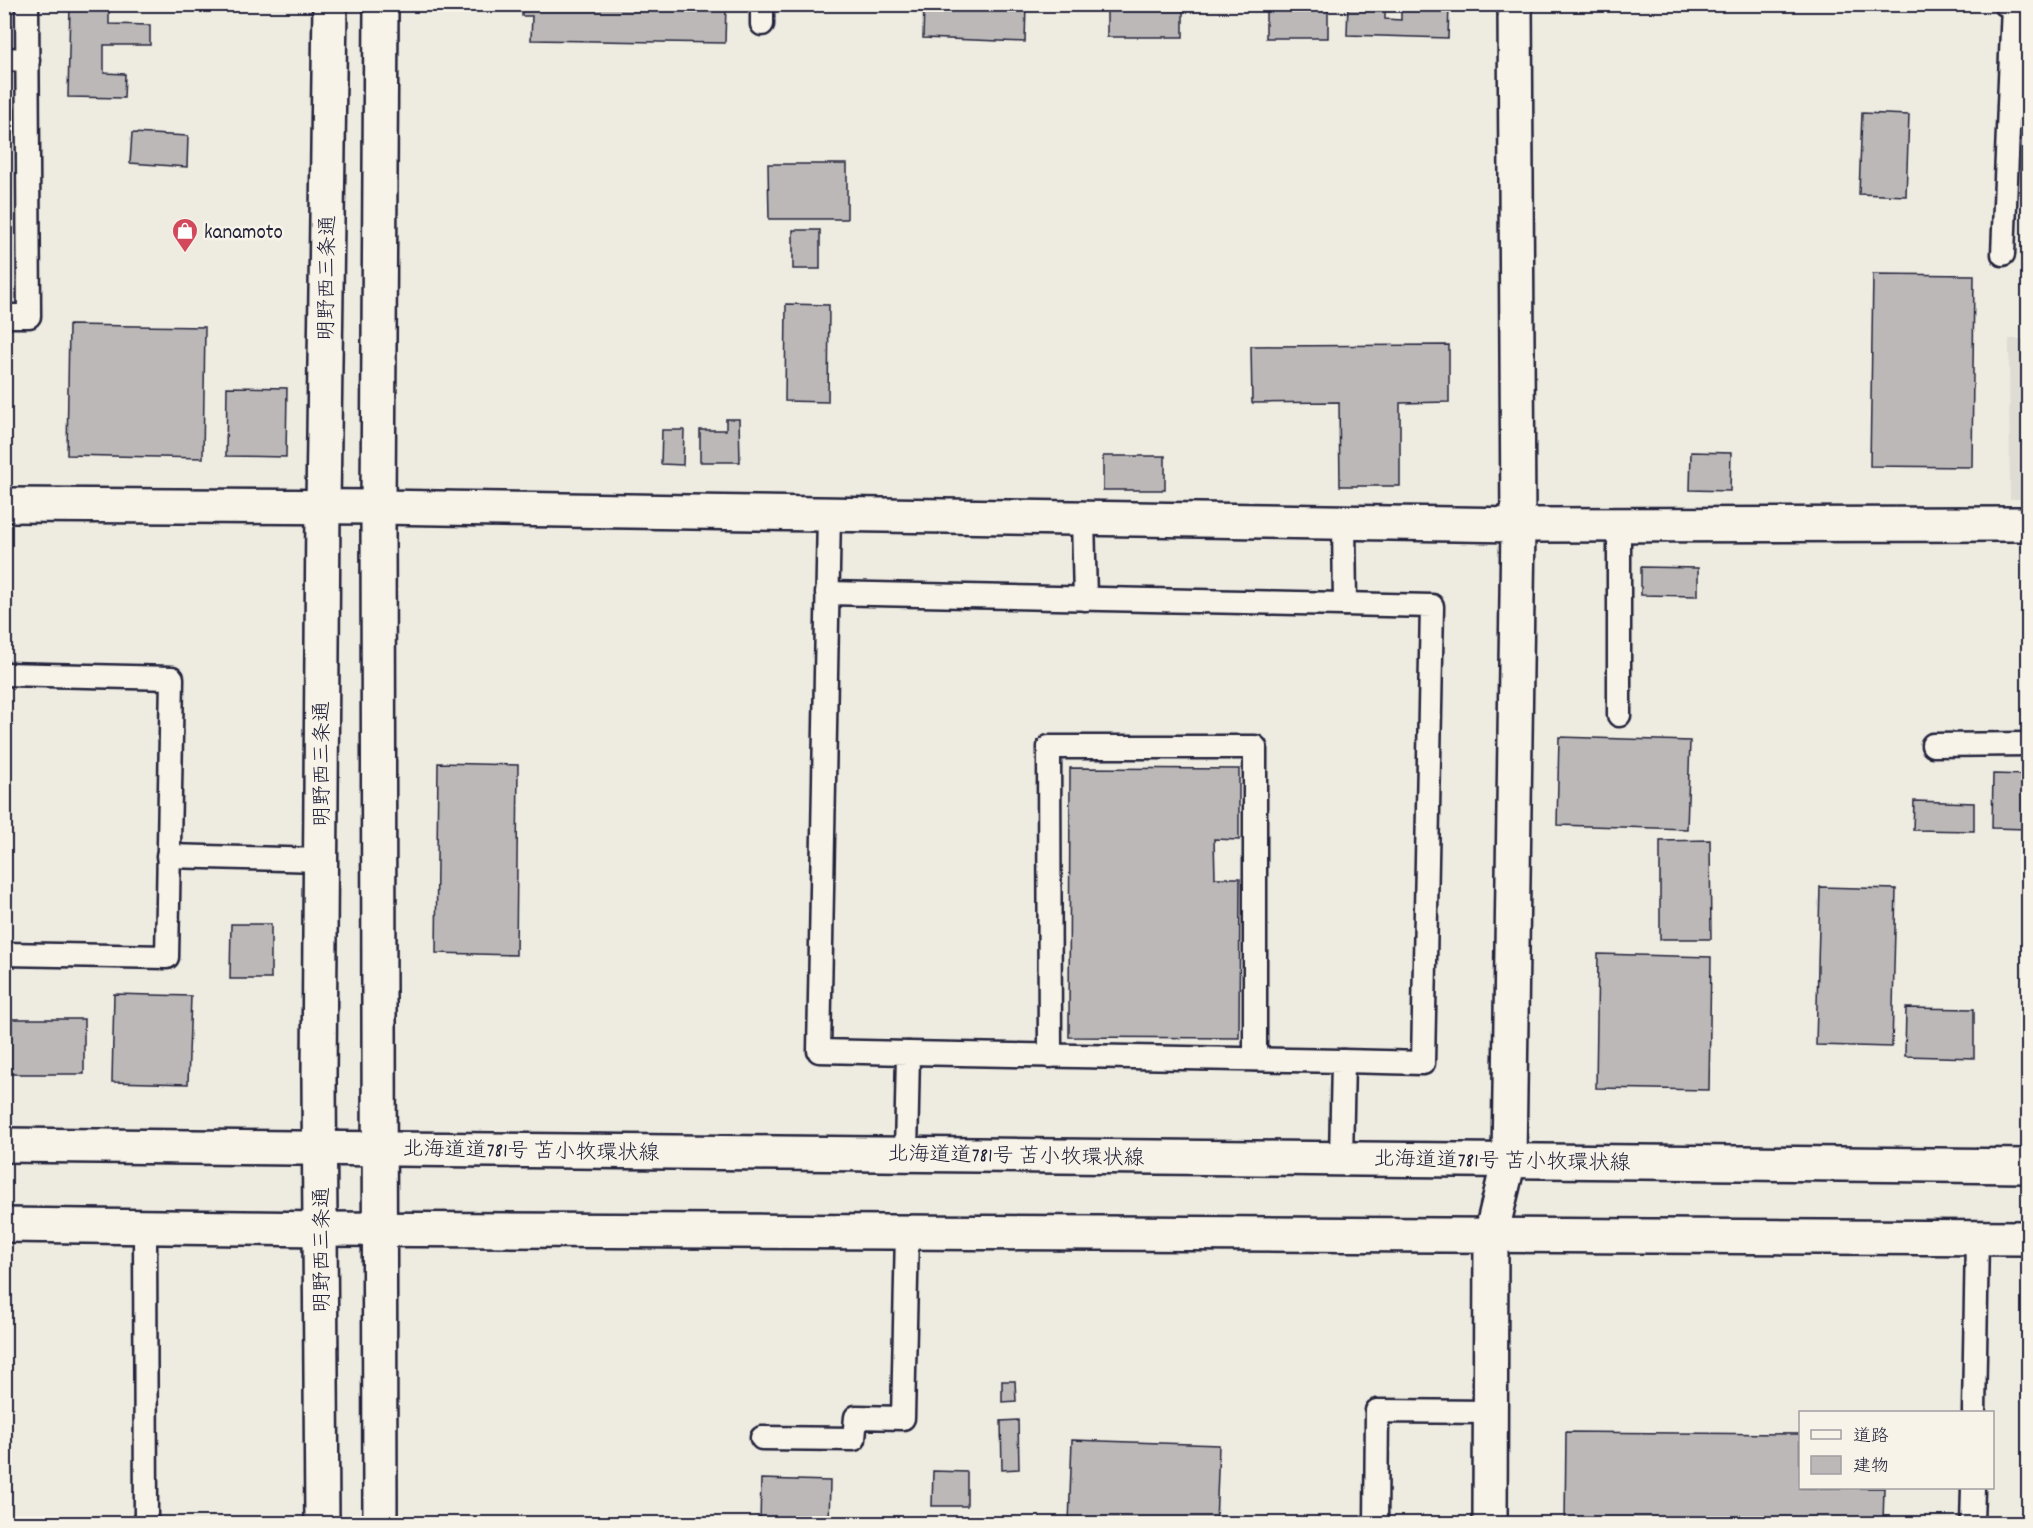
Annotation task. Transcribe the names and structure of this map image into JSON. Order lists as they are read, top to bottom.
{
  "streets": {
    "street": ["明野西三条通", "北海道道781号 苫小牧環状線"]
  },
  "crossings": [
    ["明野西三条通", "北海道道781号 苫小牧環状線"]
  ],
  "places": {
    "shop": ["kanamoto"]
  },
  "legend": ["道路", "建物"]
}
